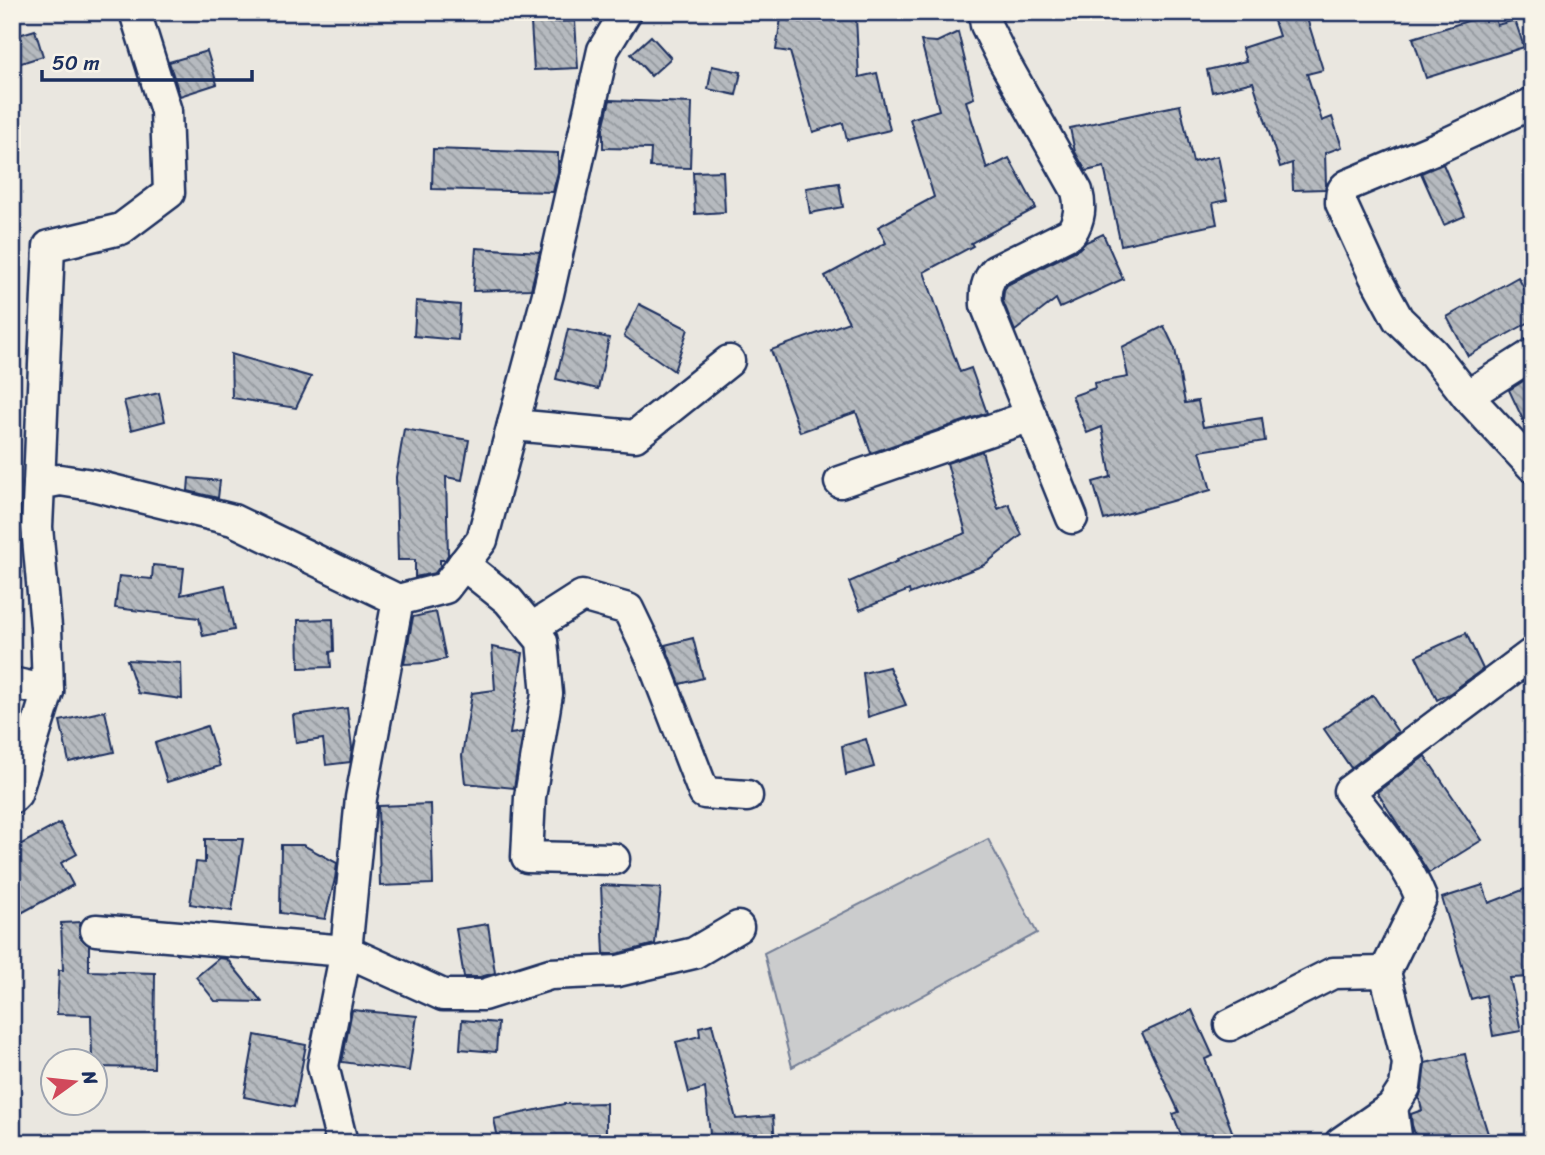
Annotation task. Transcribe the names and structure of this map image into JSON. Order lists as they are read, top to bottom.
{
  "scale_bar": "50 m",
  "north": "right"
}
